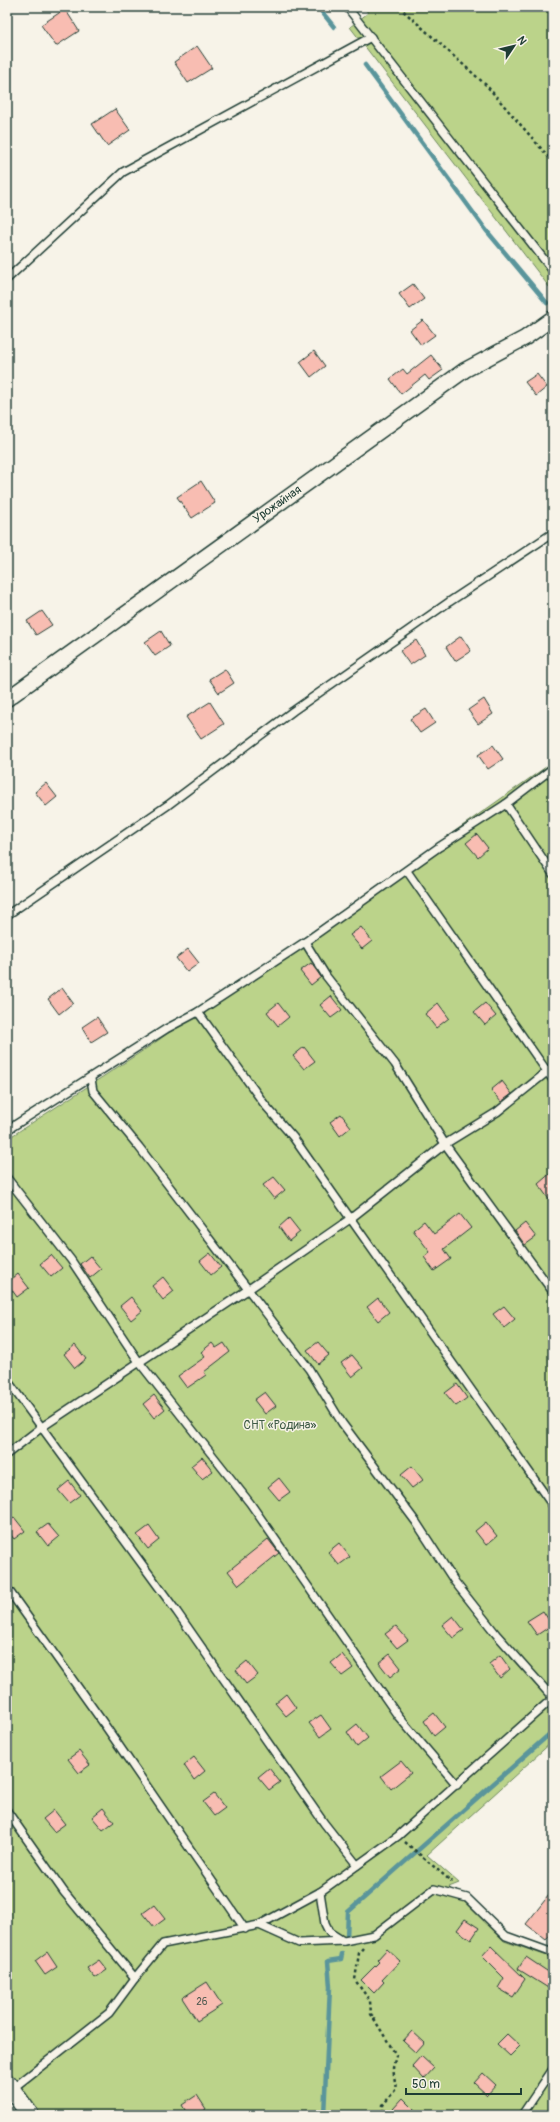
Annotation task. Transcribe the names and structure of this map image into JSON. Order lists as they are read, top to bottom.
{
  "streets": {
    "street": ["Урожайная"]
  },
  "parks": ["СНТ «Родина»"],
  "house_numbers": ["26"],
  "scale_bar": "50 m",
  "north": "top right"
}
